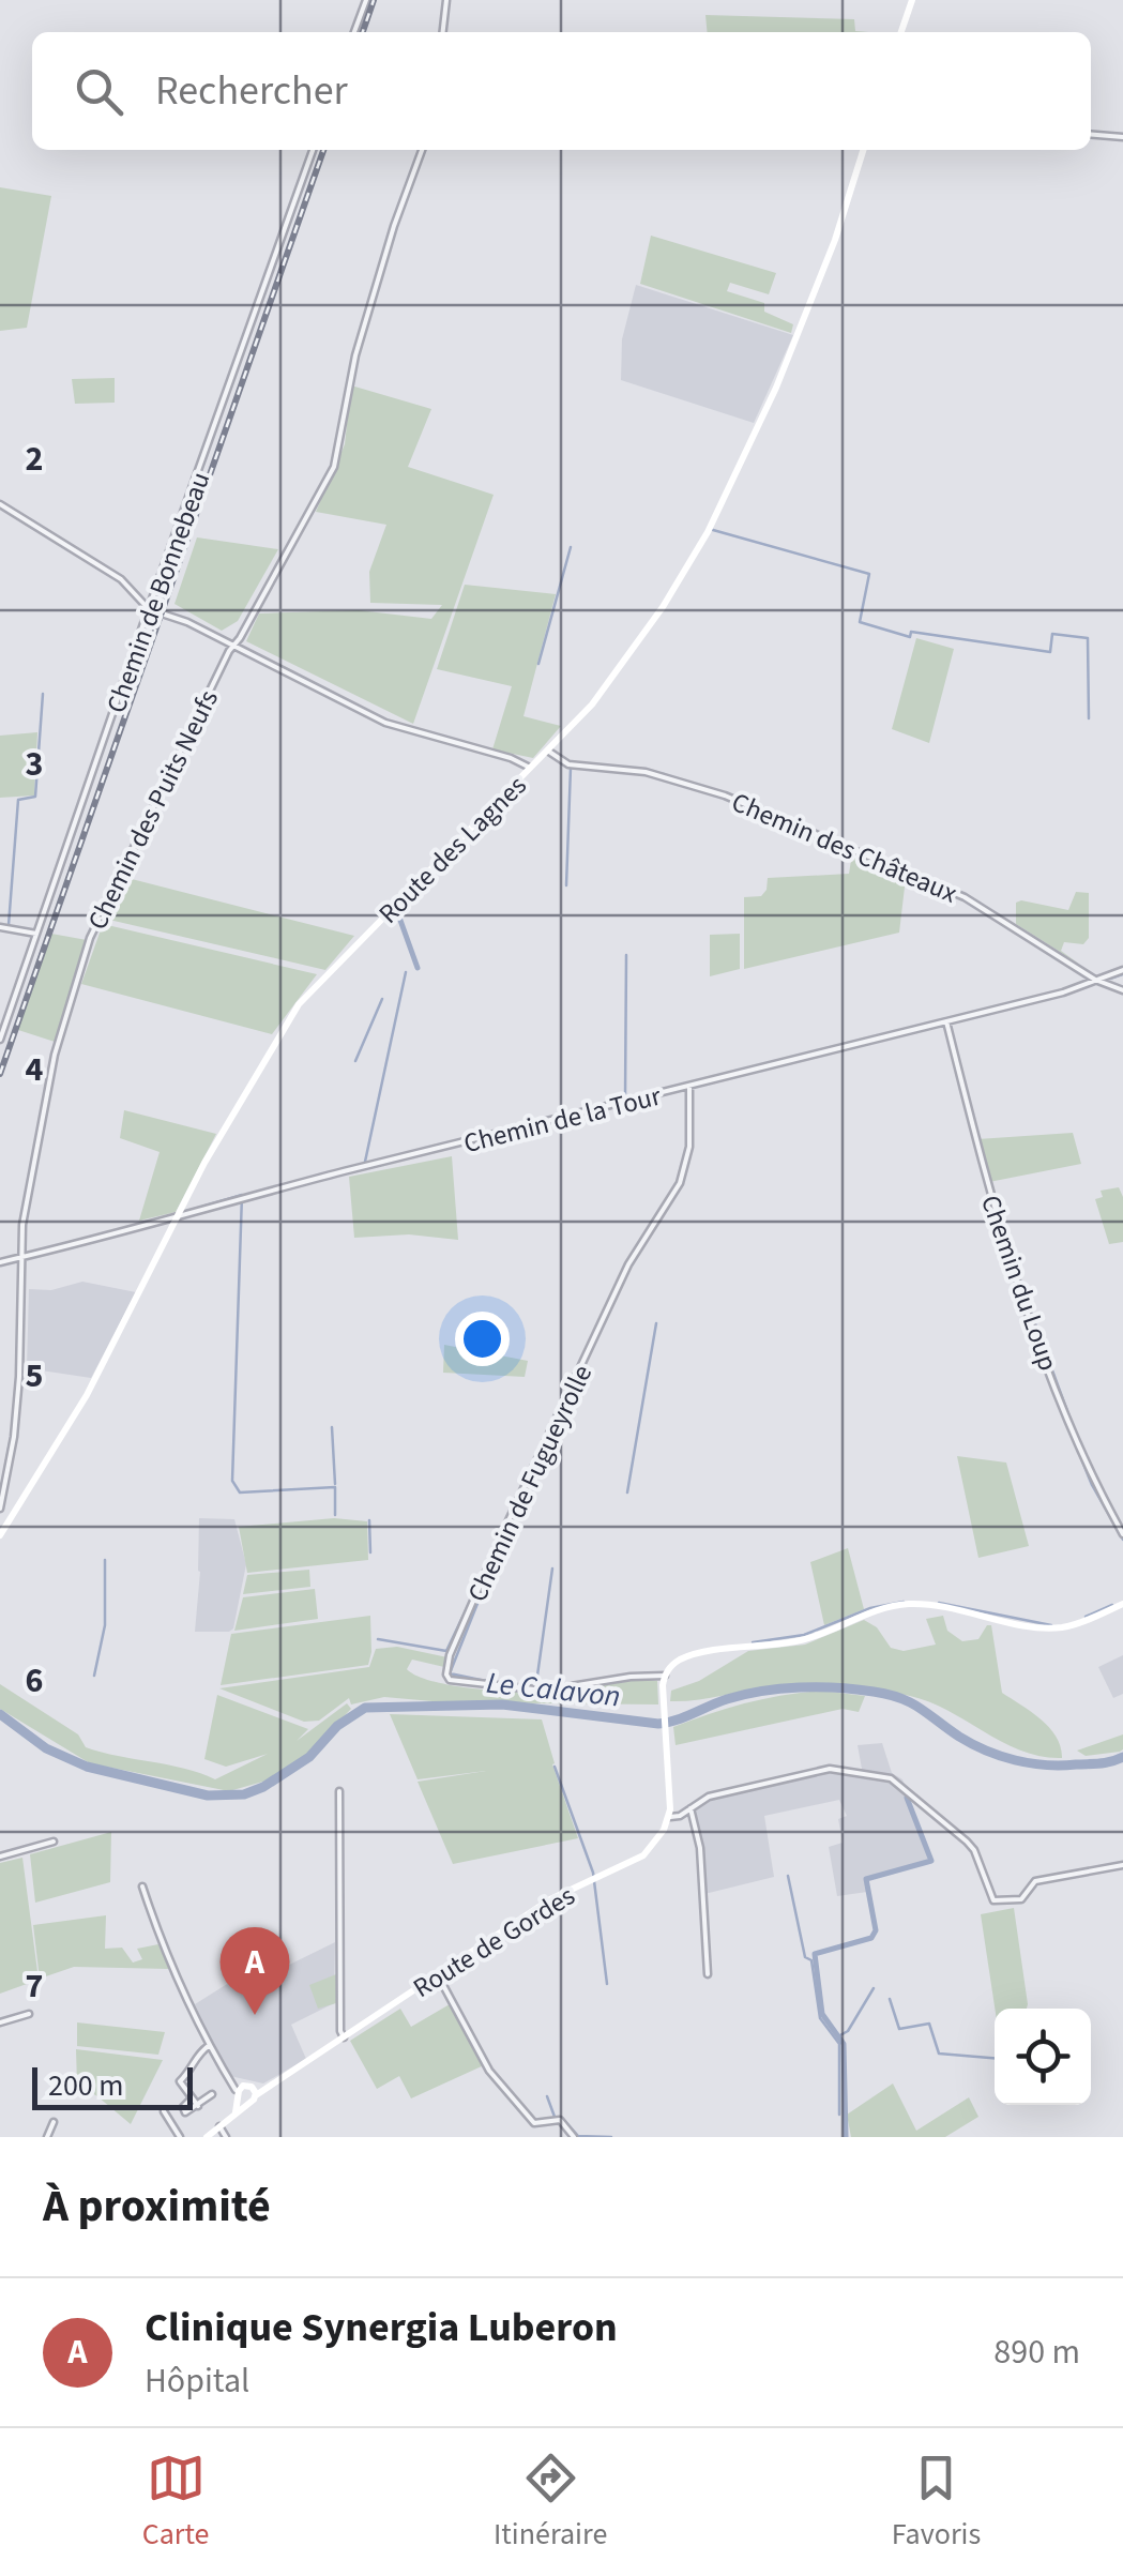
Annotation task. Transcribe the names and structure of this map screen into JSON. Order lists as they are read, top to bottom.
{
  "streets": {
    "street": [
      "Chemin de Bonnebeau",
      "Chemin des Puits Neufs",
      "Chemin des Châteaux",
      "Route des Lagnes",
      "Chemin de la Tour",
      "Chemin du Loup",
      "Chemin de Fugueyrolle",
      "Route de Gordes"
    ]
  },
  "crossings": [
    ["Chemin des Puits Neufs", "Chemin de la Tour"],
    ["Chemin des Châteaux", "Route des Lagnes"],
    ["Chemin des Châteaux", "Chemin de la Tour"],
    ["Route des Lagnes", "Chemin de la Tour"],
    ["Chemin de la Tour", "Chemin du Loup"],
    ["Chemin de la Tour", "Chemin de Fugueyrolle"]
  ],
  "water": ["Le Calavon"],
  "scale_bar": "200 m",
  "page": {
    "search": "Rechercher",
    "pins": "A",
    "scale": "200 m",
    "heading": "À proximité",
    "list": [
      {
        "mark": "A",
        "name": "Clinique Synergia Luberon",
        "note": "Hôpital",
        "value": "890 m"
      }
    ],
    "nav": ["Carte", "Itinéraire", "Favoris"]
  },
  "grid": {
    "rows": [
      "2",
      "3",
      "4",
      "5",
      "6",
      "7"
    ]
  }
}
